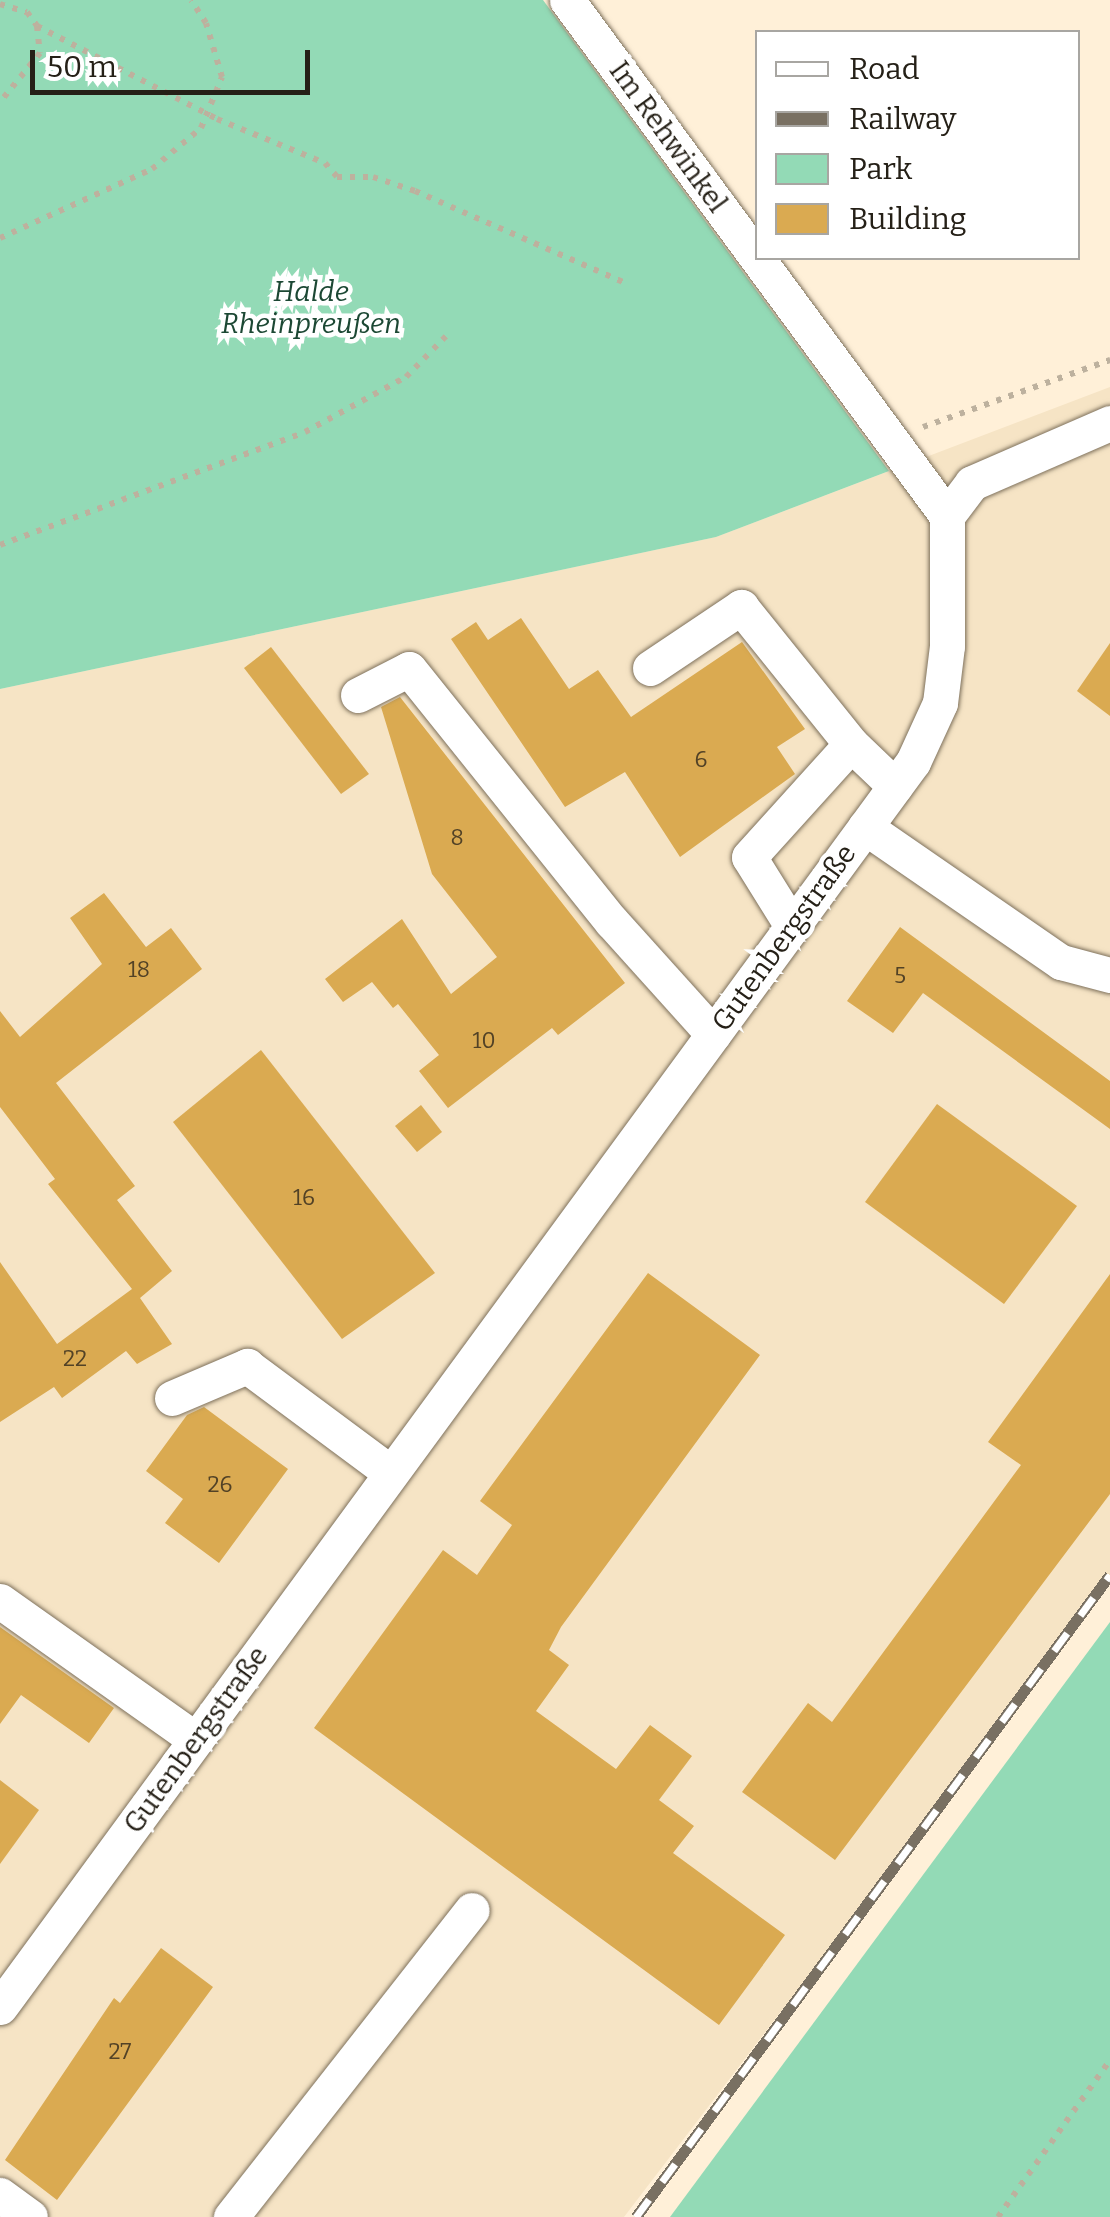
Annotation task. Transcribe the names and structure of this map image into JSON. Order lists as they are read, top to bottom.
{
  "streets": {
    "street": ["Im Rehwinkel", "Gutenbergstraße"]
  },
  "crossings": [
    ["Im Rehwinkel", "Gutenbergstraße"]
  ],
  "parks": ["Halde Rheinpreußen"],
  "house_numbers": [
    "6",
    "8",
    "18",
    "5",
    "10",
    "16",
    "22",
    "26",
    "27"
  ],
  "legend": [
    "Road",
    "Railway",
    "Park",
    "Building"
  ],
  "scale_bar": "50 m"
}
